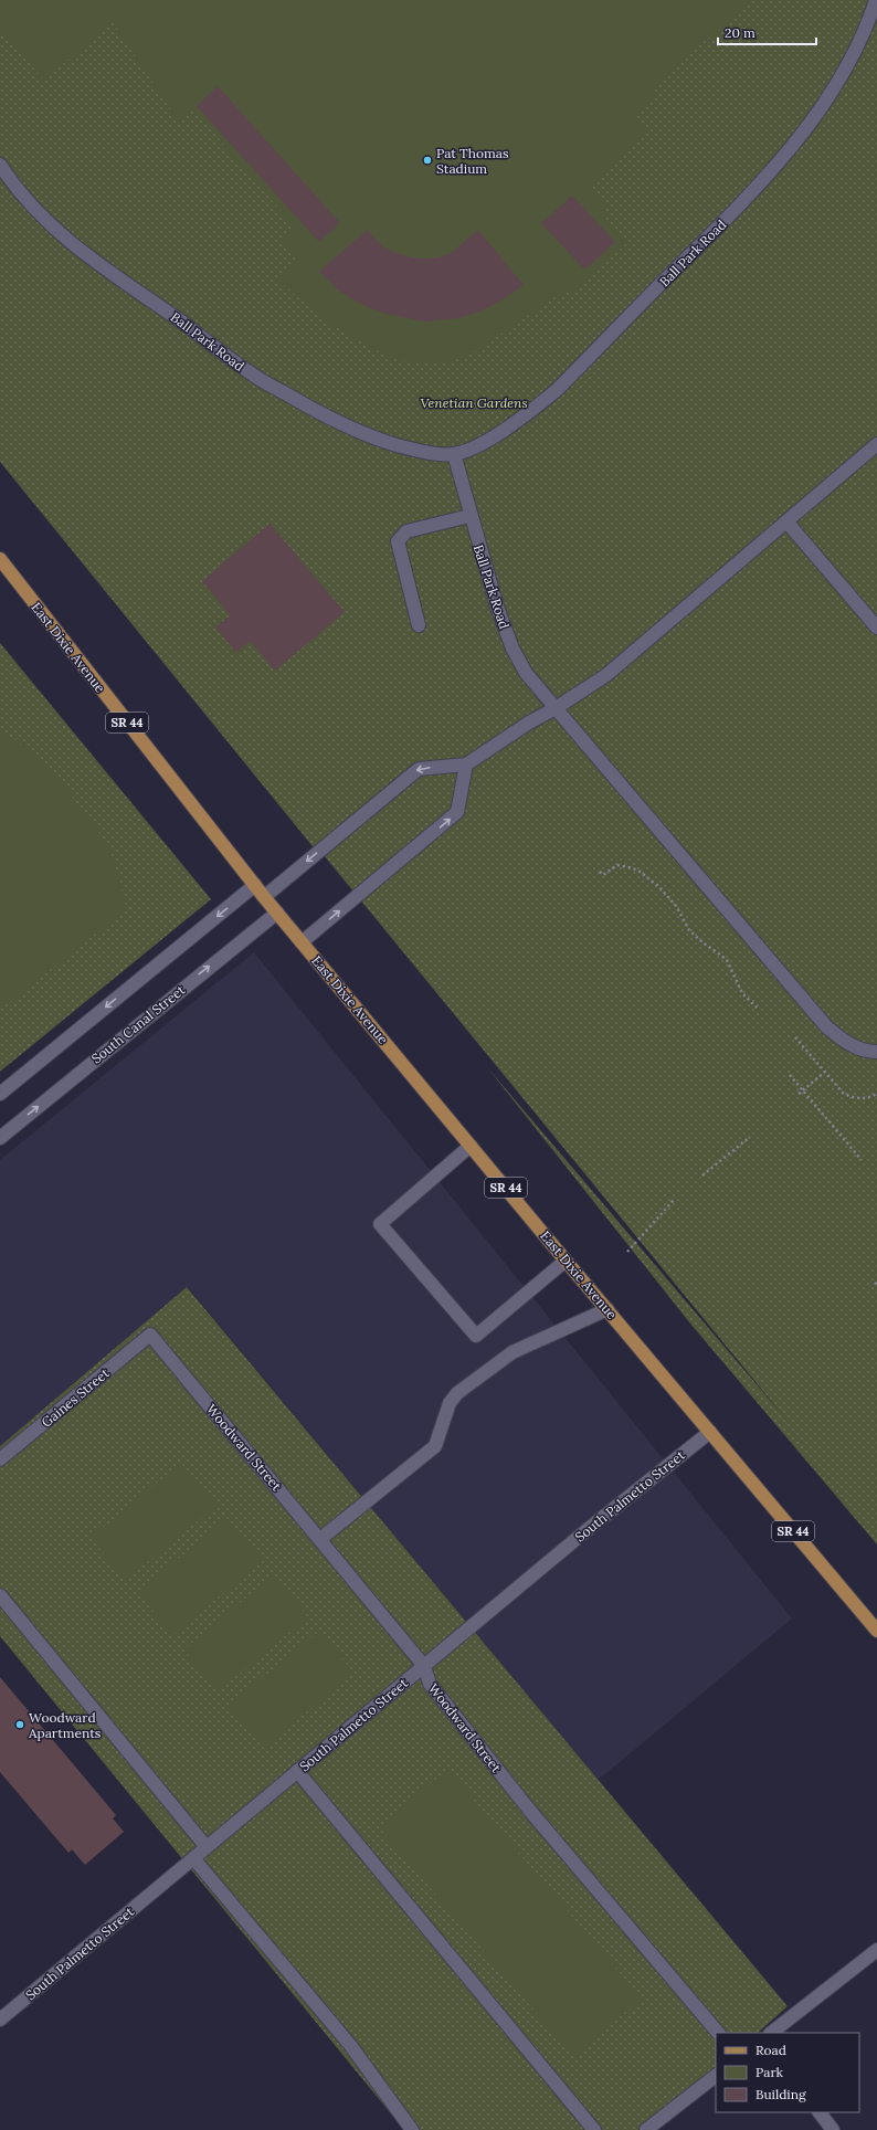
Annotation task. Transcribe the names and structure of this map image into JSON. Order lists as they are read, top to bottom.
{
  "streets": {
    "main road": ["East Dixie Avenue", "SR 44"],
    "street": [
      "Ball Park Road",
      "South Canal Street",
      "Gaines Street",
      "Woodward Street",
      "South Palmetto Street"
    ]
  },
  "crossings": [
    ["East Dixie Avenue", "SR 44"],
    ["East Dixie Avenue", "South Canal Street"],
    ["East Dixie Avenue", "South Palmetto Street"],
    ["SR 44", "South Palmetto Street"],
    ["Gaines Street", "Woodward Street"],
    ["Woodward Street", "South Palmetto Street"]
  ],
  "parks": ["Venetian Gardens"],
  "places": ["Pat Thomas Stadium", "Woodward Apartments"],
  "legend": ["Road", "Park", "Building"],
  "scale_bar": "20 m"
}
